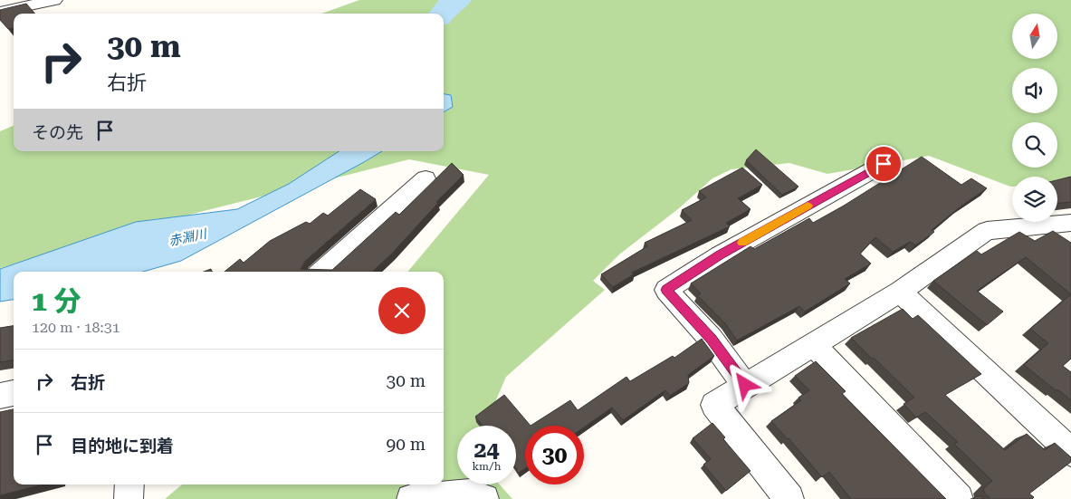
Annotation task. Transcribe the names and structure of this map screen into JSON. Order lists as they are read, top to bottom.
{
  "water": ["赤淵川"],
  "north": "top",
  "page": {
    "turn": ["30 m", "右折"],
    "then": "その先",
    "heading": ["1 分", "120 m · 18:31"],
    "list": [
      {
        "name": "右折",
        "value": "30 m"
      },
      {
        "name": "目的地に到着",
        "value": "90 m"
      }
    ],
    "speed": "24 km/h",
    "limit": "30"
  }
}
